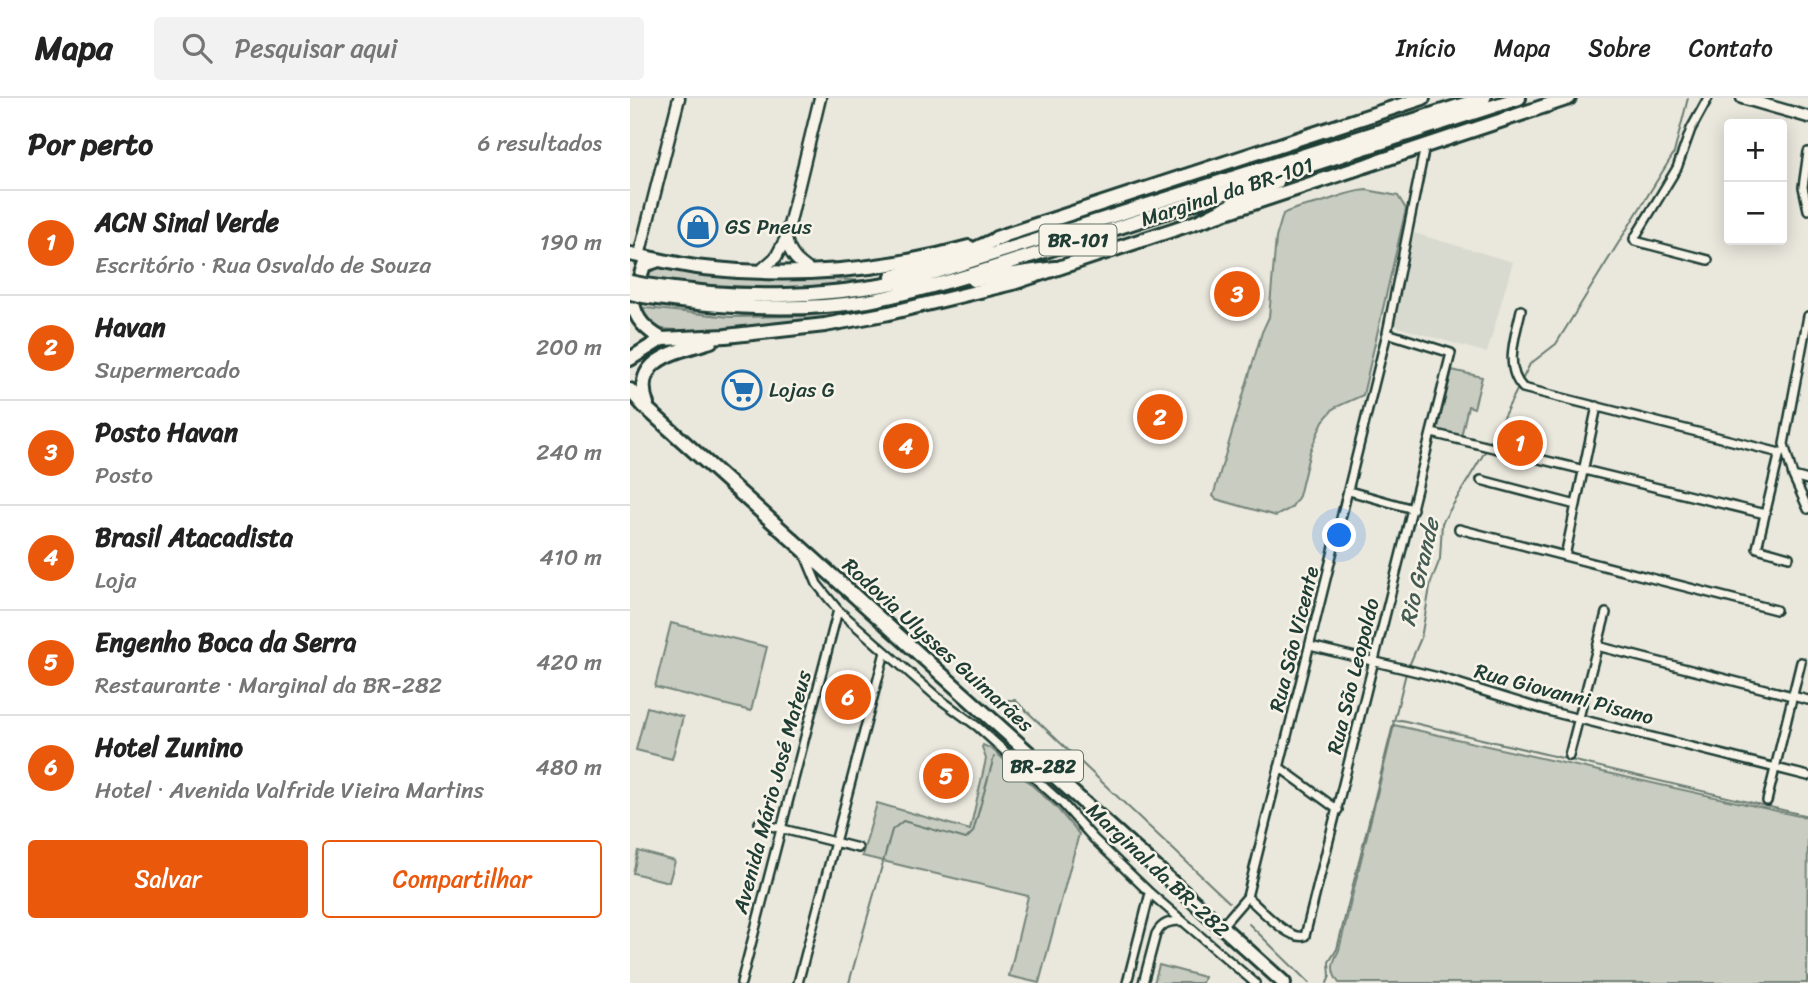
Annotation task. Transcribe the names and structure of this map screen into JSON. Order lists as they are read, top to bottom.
{
  "streets": {
    "highway": [
      "Marginal da BR-101",
      "BR-101",
      "Rodovia Ulysses Guimarães",
      "BR-282"
    ],
    "street": [
      "Rua São Vicente",
      "Rua São Leopoldo",
      "Rua Giovanni Pisano",
      "Avenida Mário José Mateus",
      "Marginal da BR-282"
    ]
  },
  "crossings": [
    ["Marginal da BR-101", "Rua São Vicente"],
    ["Rua São Vicente", "Rodovia Ulysses Guimarães"],
    ["Rua São Vicente", "Rua São Leopoldo"],
    ["Rua São Vicente", "Rua Giovanni Pisano"],
    ["Rodovia Ulysses Guimarães", "Marginal da BR-282"],
    ["Rua São Leopoldo", "Rua Giovanni Pisano"],
    ["Avenida Mário José Mateus", "Marginal da BR-282"]
  ],
  "water": ["Rio Grande"],
  "places": {
    "shop": ["GS Pneus"],
    "supermarket": ["Lojas G"]
  },
  "page": {
    "header": "Mapa",
    "search": "Pesquisar aqui",
    "nav": [
      "Início",
      "Mapa",
      "Sobre",
      "Contato"
    ],
    "heading": ["Por perto", "6 resultados"],
    "map_buttons": ["+", "−"],
    "list": [
      {
        "mark": "1",
        "name": "ACN Sinal Verde",
        "note": "Escritório · Rua Osvaldo de Souza",
        "value": "190 m"
      },
      {
        "mark": "2",
        "name": "Havan",
        "note": "Supermercado",
        "value": "200 m"
      },
      {
        "mark": "3",
        "name": "Posto Havan",
        "note": "Posto",
        "value": "240 m"
      },
      {
        "mark": "4",
        "name": "Brasil Atacadista",
        "note": "Loja",
        "value": "410 m"
      },
      {
        "mark": "5",
        "name": "Engenho Boca da Serra",
        "note": "Restaurante · Marginal da BR-282",
        "value": "420 m"
      },
      {
        "mark": "6",
        "name": "Hotel Zunino",
        "note": "Hotel · Avenida Valfride Vieira Martins",
        "value": "480 m"
      }
    ],
    "pins": [
      "3",
      "2",
      "1",
      "4",
      "6",
      "5"
    ],
    "buttons": ["Salvar", "Compartilhar"]
  }
}
